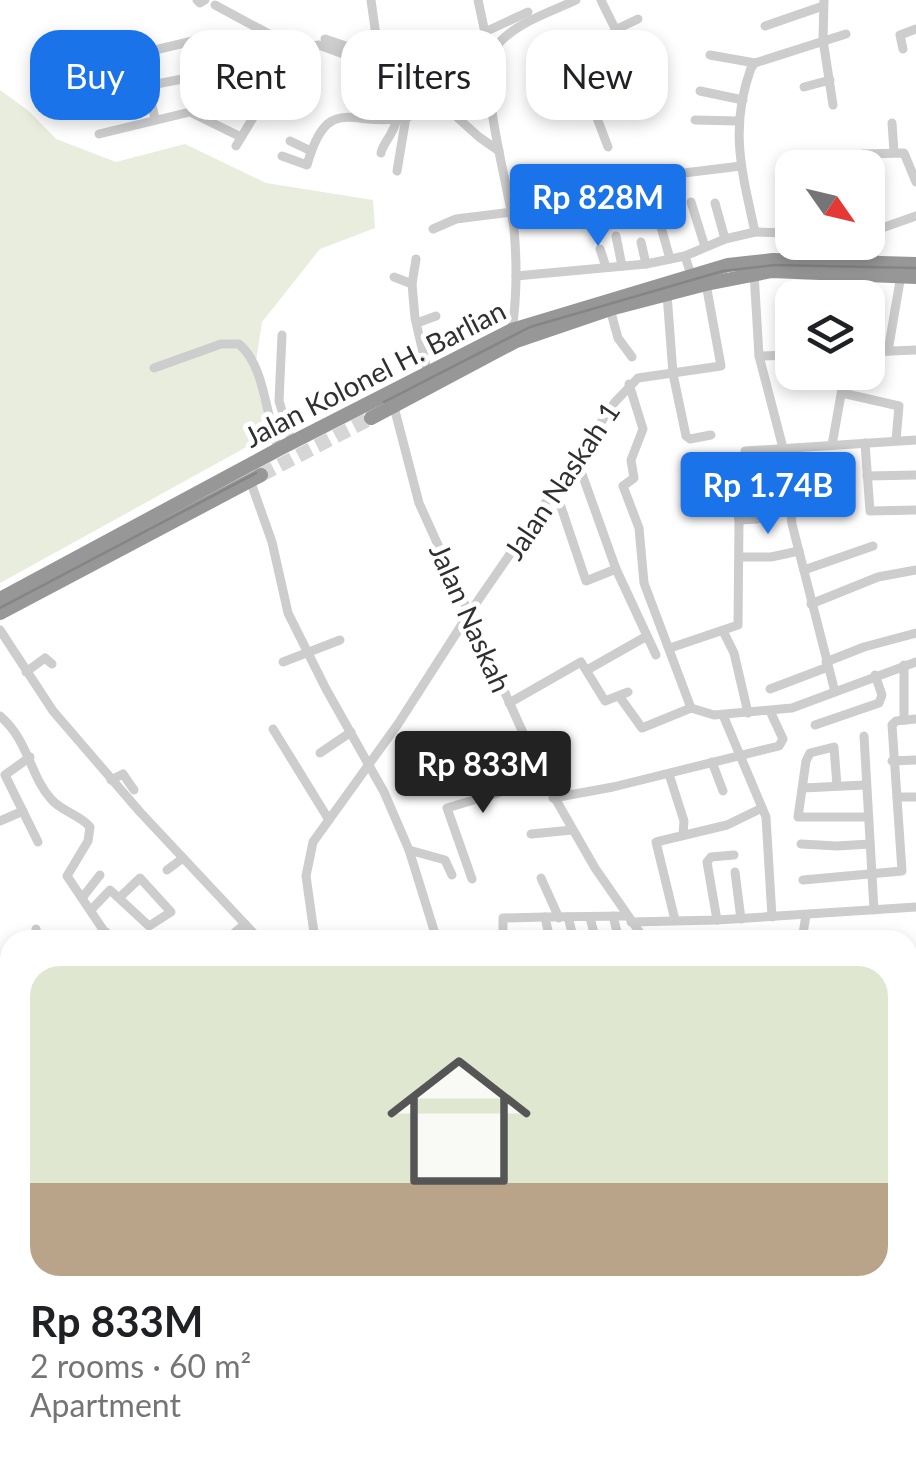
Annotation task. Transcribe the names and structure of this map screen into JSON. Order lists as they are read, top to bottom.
{
  "streets": {
    "highway": ["Jalan Kolonel H. Barlian"],
    "street": ["Jalan Naskah 1", "Jalan Naskah"]
  },
  "crossings": [
    ["Jalan Naskah 1", "Jalan Naskah"]
  ],
  "north": "bottom right",
  "page": {
    "chip": [
      "Buy",
      "Rent",
      "Filters",
      "New"
    ],
    "price": ["Rp 828M", "Rp 1.74B", "Rp 833M"],
    "list": [
      {
        "name": "Rp 833M",
        "note": "2 rooms · 60 m² · Apartment"
      }
    ]
  }
}
